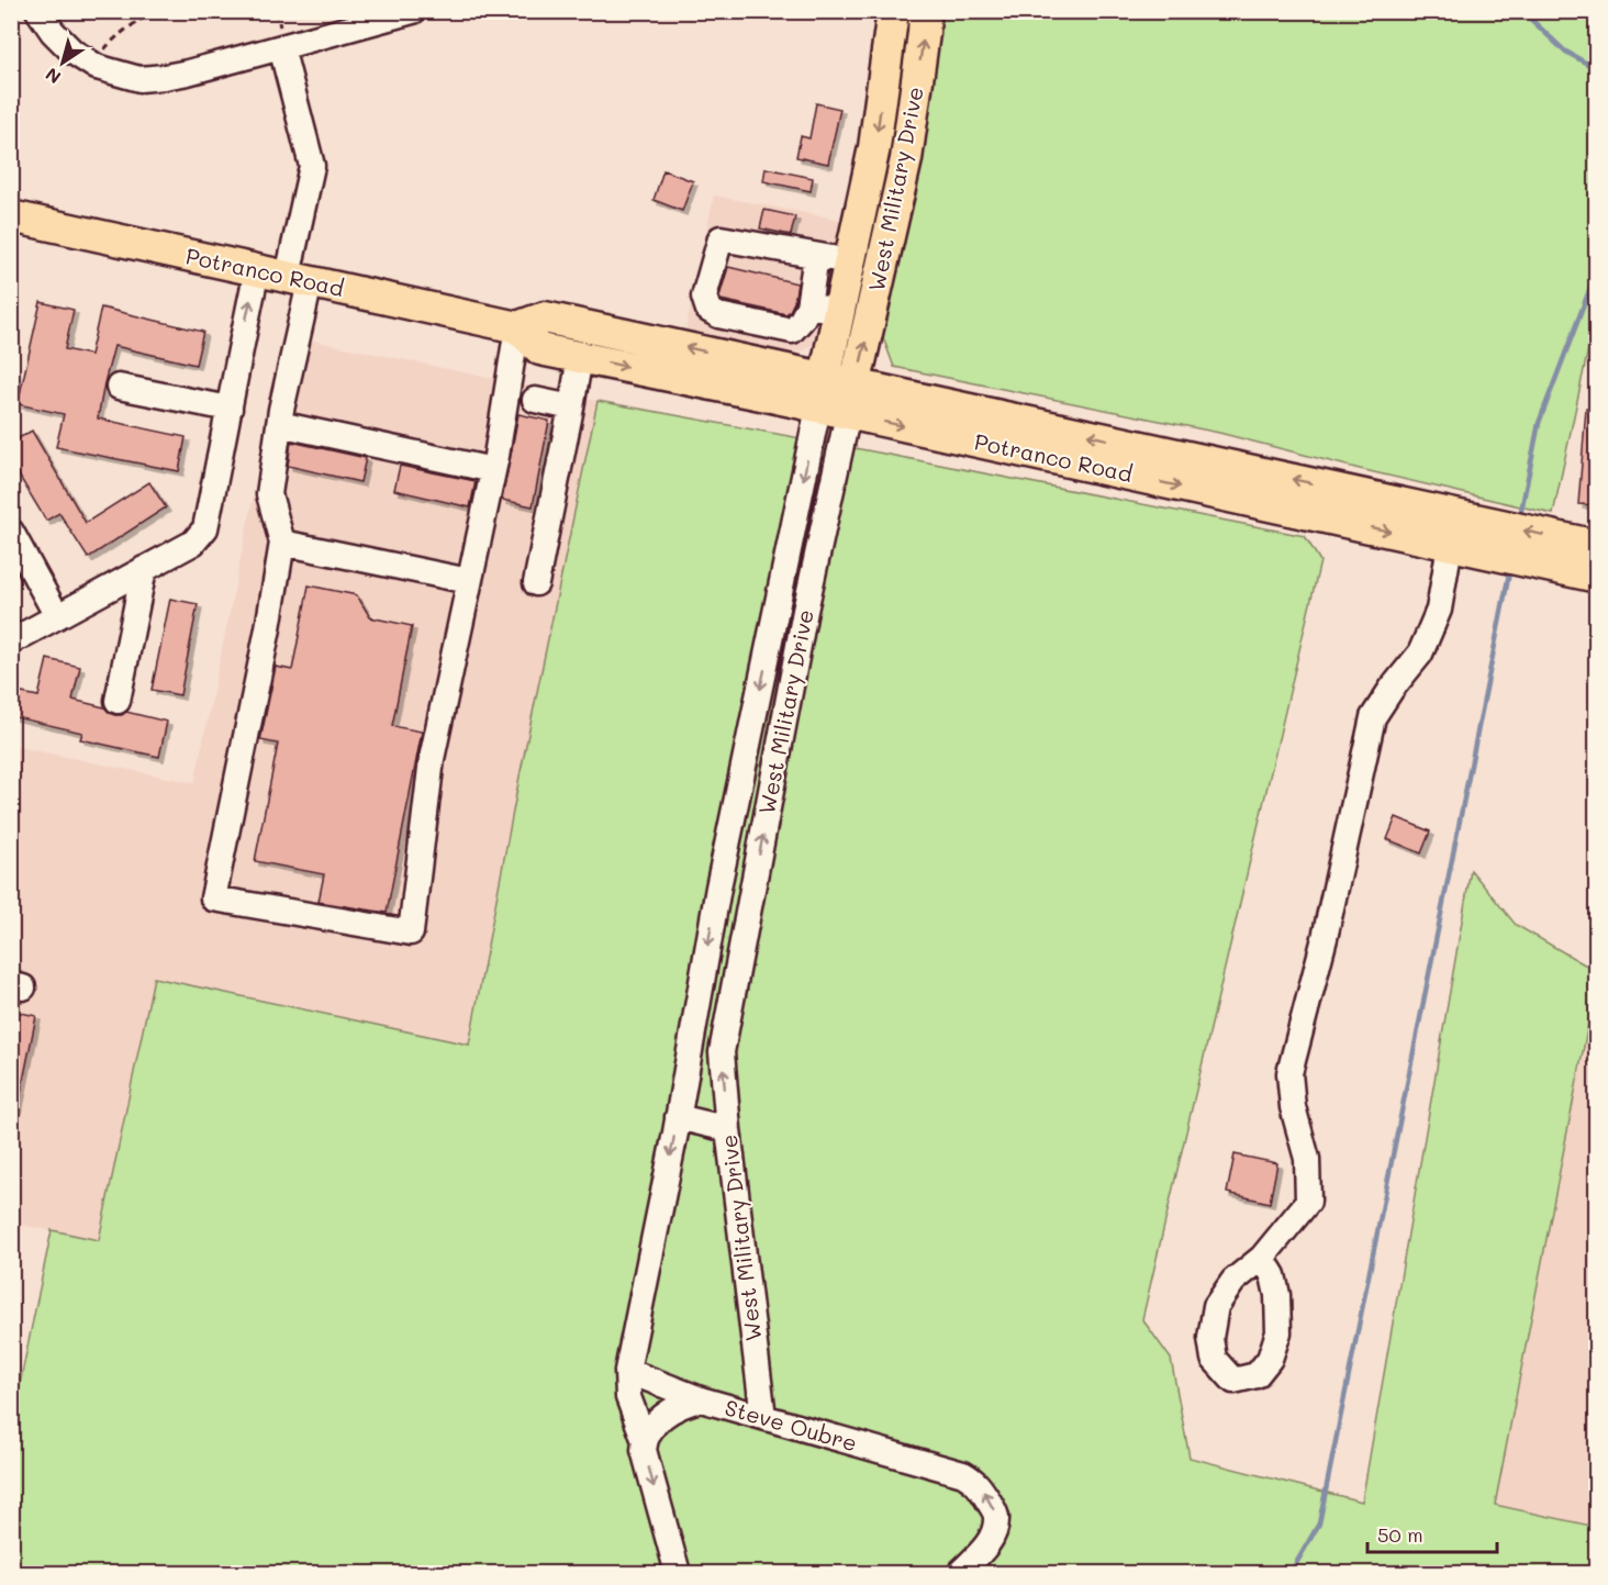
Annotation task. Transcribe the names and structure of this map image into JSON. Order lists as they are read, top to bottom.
{
  "streets": {
    "main road": ["West Military Drive", "Potranco Road"],
    "street": ["Steve Oubre"]
  },
  "crossings": [
    ["West Military Drive", "Potranco Road"],
    ["West Military Drive", "Steve Oubre"]
  ],
  "scale_bar": "50 m",
  "north": "bottom left"
}
